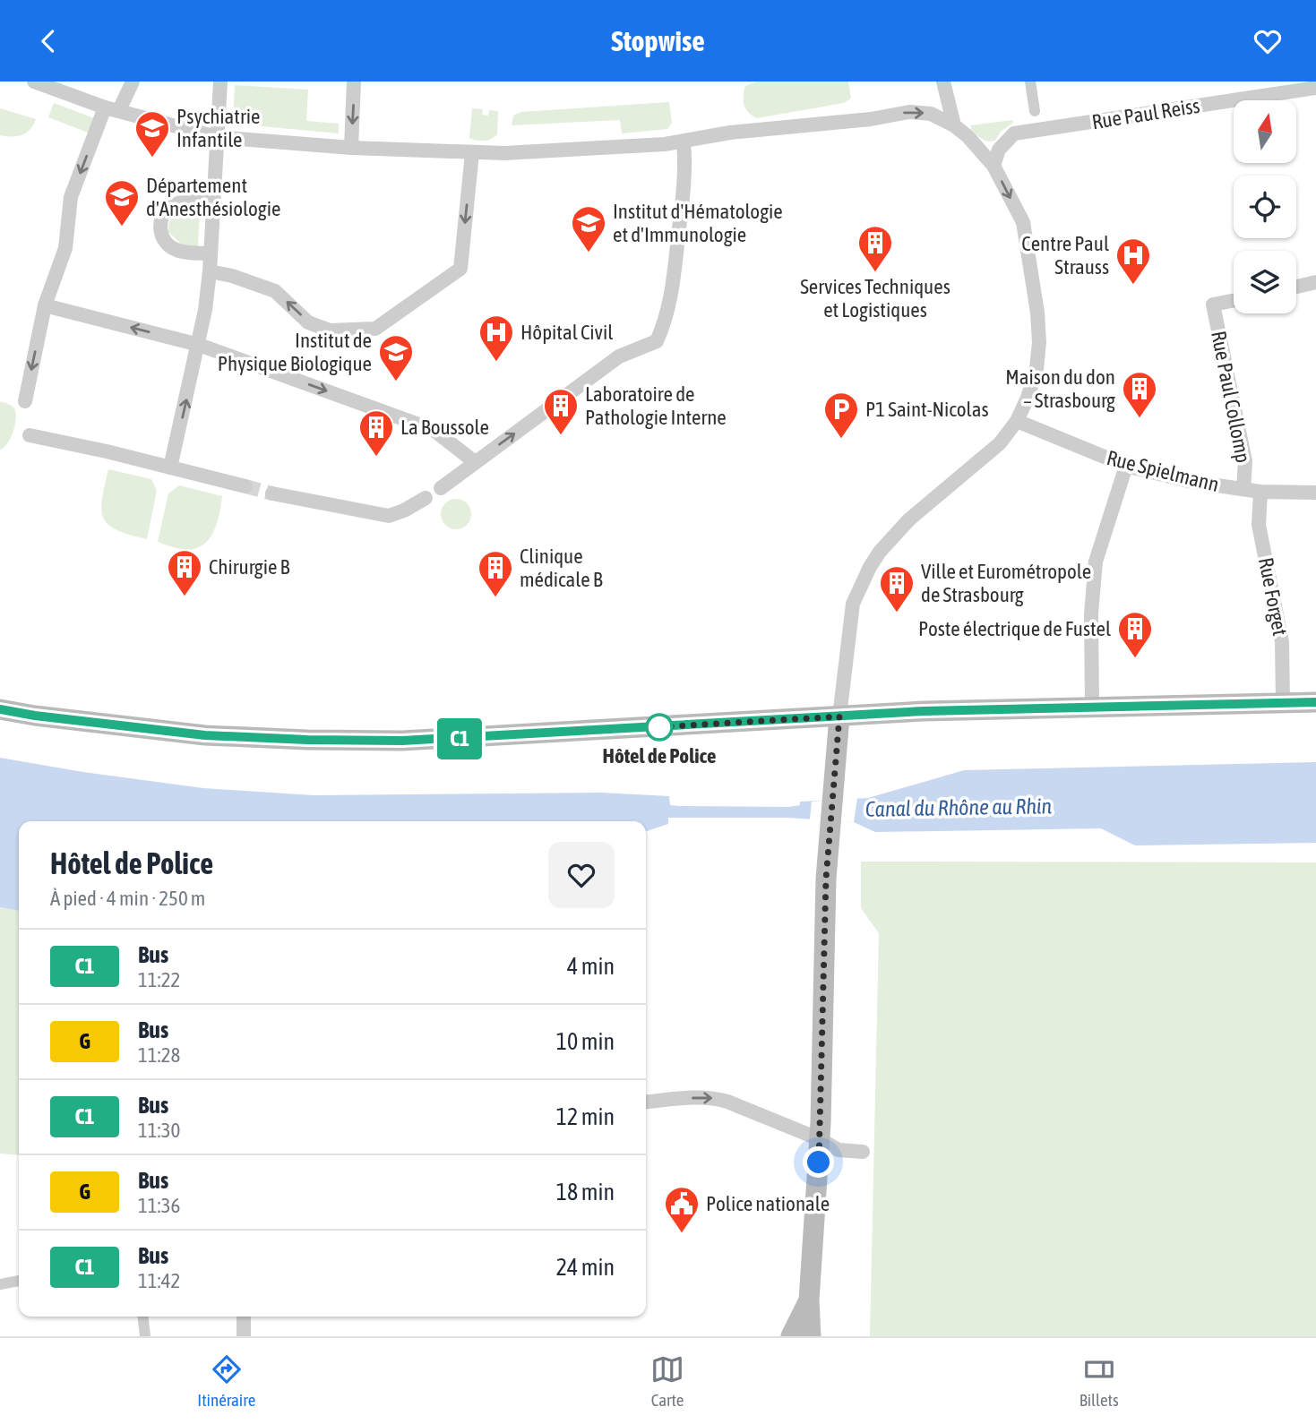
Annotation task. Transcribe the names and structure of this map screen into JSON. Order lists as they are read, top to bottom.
{
  "streets": {
    "street": [
      "Rue Paul Reiss",
      "Rue Paul Collomp",
      "Rue Spielmann",
      "Rue Forget"
    ]
  },
  "crossings": [
    ["Rue Paul Collomp", "Rue Spielmann"],
    ["Rue Spielmann", "Rue Forget"]
  ],
  "water": ["Canal du Rhône au Rhin"],
  "places": {
    "school or university": [
      "Psychiatrie Infantile",
      "Département d'Anesthésiologie",
      "Institut d'Hématologie et d'Immunologie",
      "Institut de Physique Biologique"
    ],
    "building": [
      "Services Techniques et Logistiques",
      "Maison du don – Strasbourg",
      "Laboratoire de Pathologie Interne",
      "La Boussole",
      "Chirurgie B",
      "Clinique médicale B",
      "Ville et Eurométropole de Strasbourg",
      "Poste électrique de Fustel"
    ],
    "hospital": ["Centre Paul Strauss", "Hôpital Civil"],
    "parking": ["P1 Saint-Nicolas"],
    "other": ["Hôtel de Police"],
    "public building": ["Police nationale"]
  },
  "lines": ["bus line C1"],
  "north": "top",
  "page": {
    "header": "Stopwise",
    "on_map": "C1",
    "heading": ["Hôtel de Police", "À pied · 4 min · 250 m"],
    "list": [
      {
        "mark": "C1",
        "name": "Bus",
        "note": "11:22",
        "value": "4 min"
      },
      {
        "mark": "G",
        "name": "Bus",
        "note": "11:28",
        "value": "10 min"
      },
      {
        "mark": "C1",
        "name": "Bus",
        "note": "11:30",
        "value": "12 min"
      },
      {
        "mark": "G",
        "name": "Bus",
        "note": "11:36",
        "value": "18 min"
      },
      {
        "mark": "C1",
        "name": "Bus",
        "note": "11:42",
        "value": "24 min"
      }
    ],
    "tabs": ["Itinéraire", "Carte", "Billets"]
  }
}
